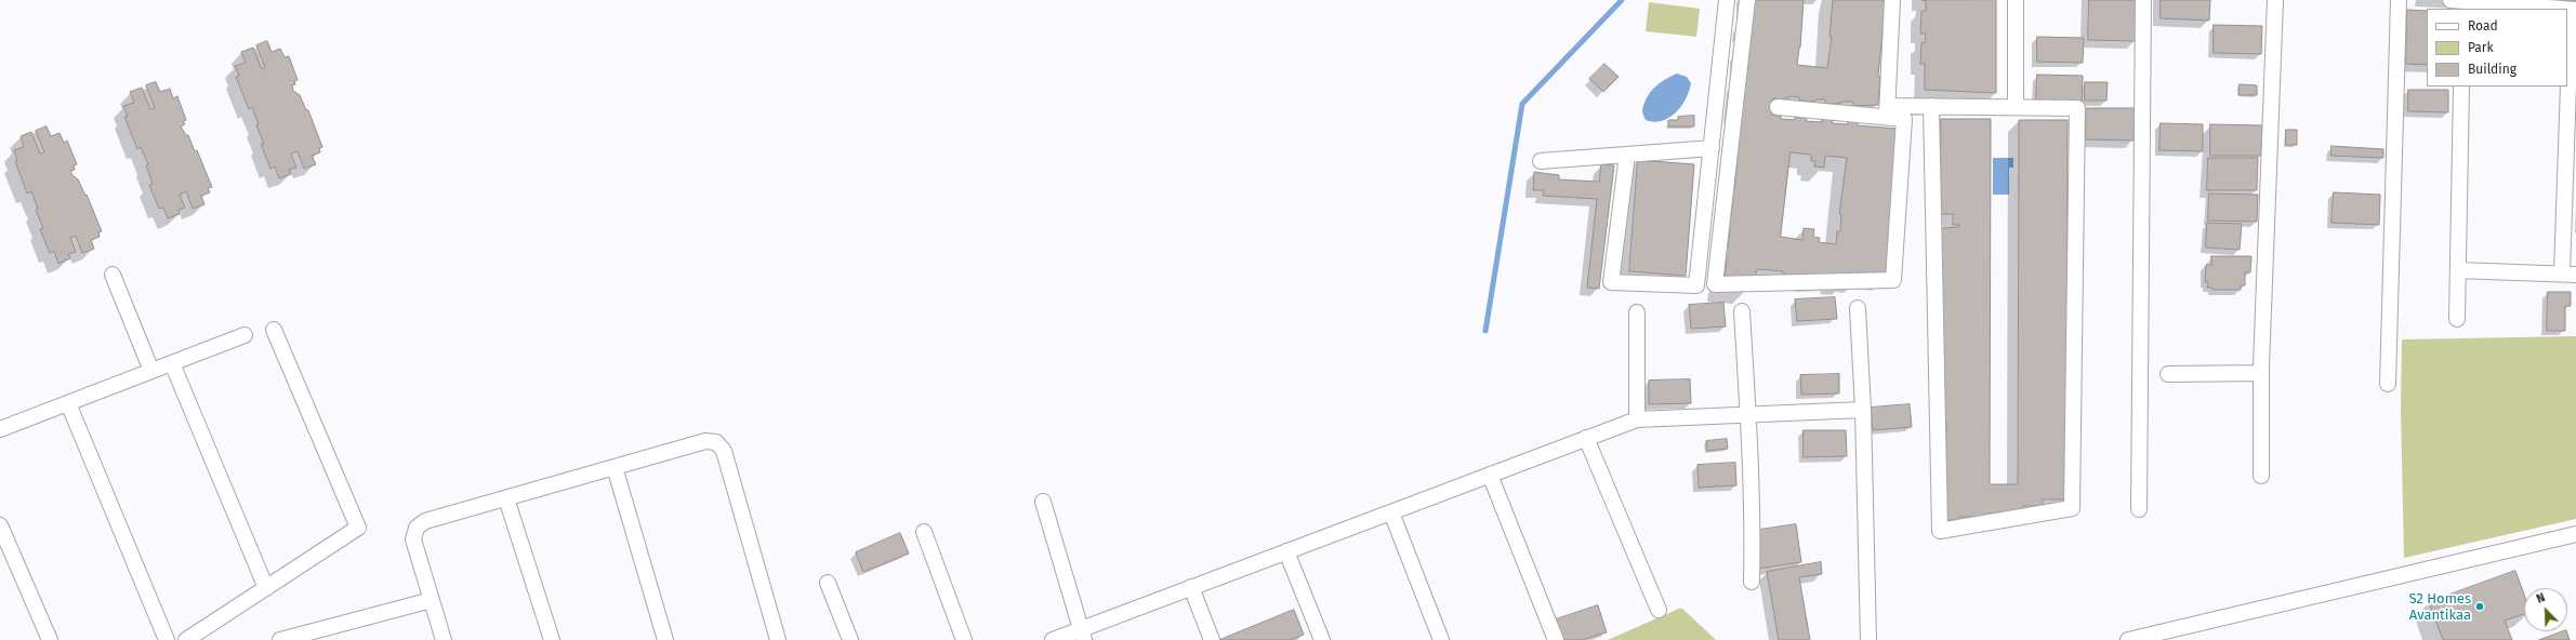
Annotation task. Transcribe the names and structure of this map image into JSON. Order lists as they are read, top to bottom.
{
  "places": ["S2 Homes Avantikaa"],
  "legend": ["Road", "Park", "Building"],
  "north": "top left"
}
